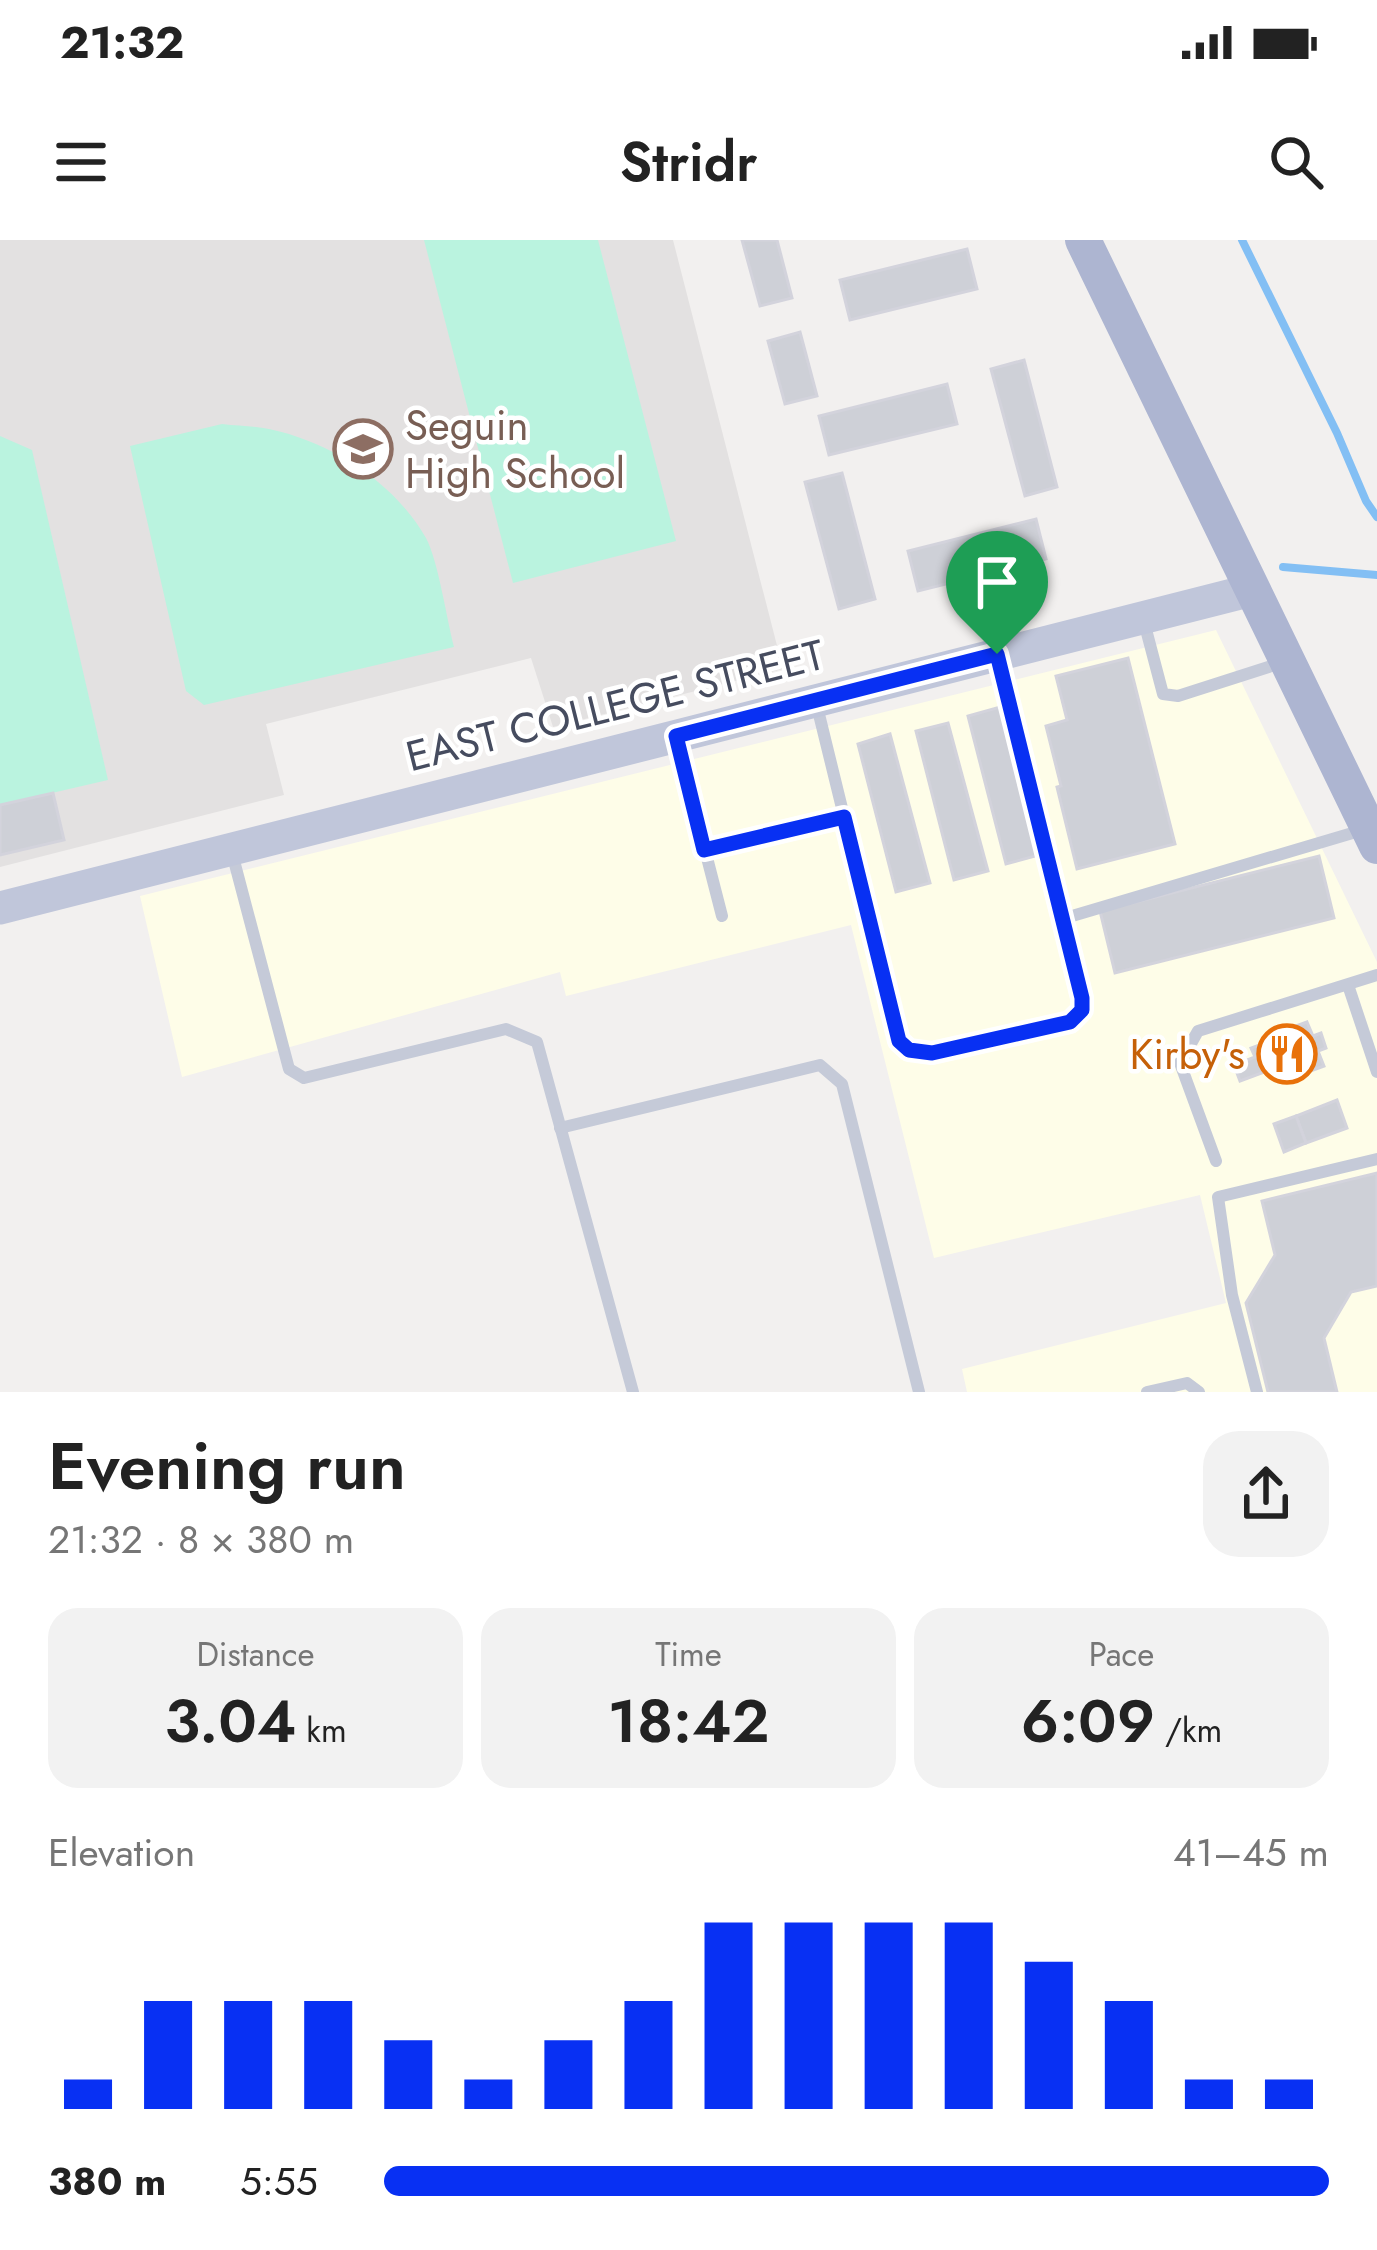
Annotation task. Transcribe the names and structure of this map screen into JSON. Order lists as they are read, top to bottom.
{
  "streets": {
    "street": ["EAST COLLEGE STREET"]
  },
  "places": {
    "school or university": ["Seguin High School"],
    "restaurant": ["Kirby's"]
  },
  "page": {
    "status": "21:32",
    "header": "Stridr",
    "heading": ["Evening run", "21:32 · 8 × 380 m"],
    "stats": [
      ["Distance", "3.04 km"],
      ["Time", "18:42"],
      ["Pace", "6:09 /km"]
    ],
    "chart": ["Elevation", "41–45 m"],
    "list": [
      {
        "name": "380 m",
        "note": "5:55"
      }
    ]
  }
}
